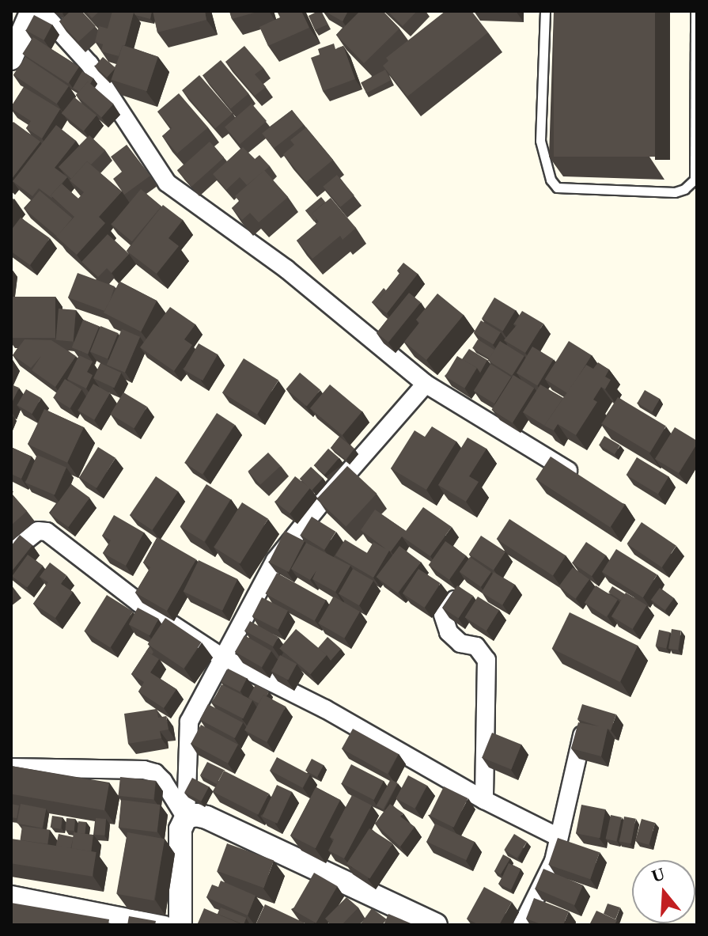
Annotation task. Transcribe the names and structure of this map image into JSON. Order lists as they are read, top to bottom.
{
  "north": "top"
}
